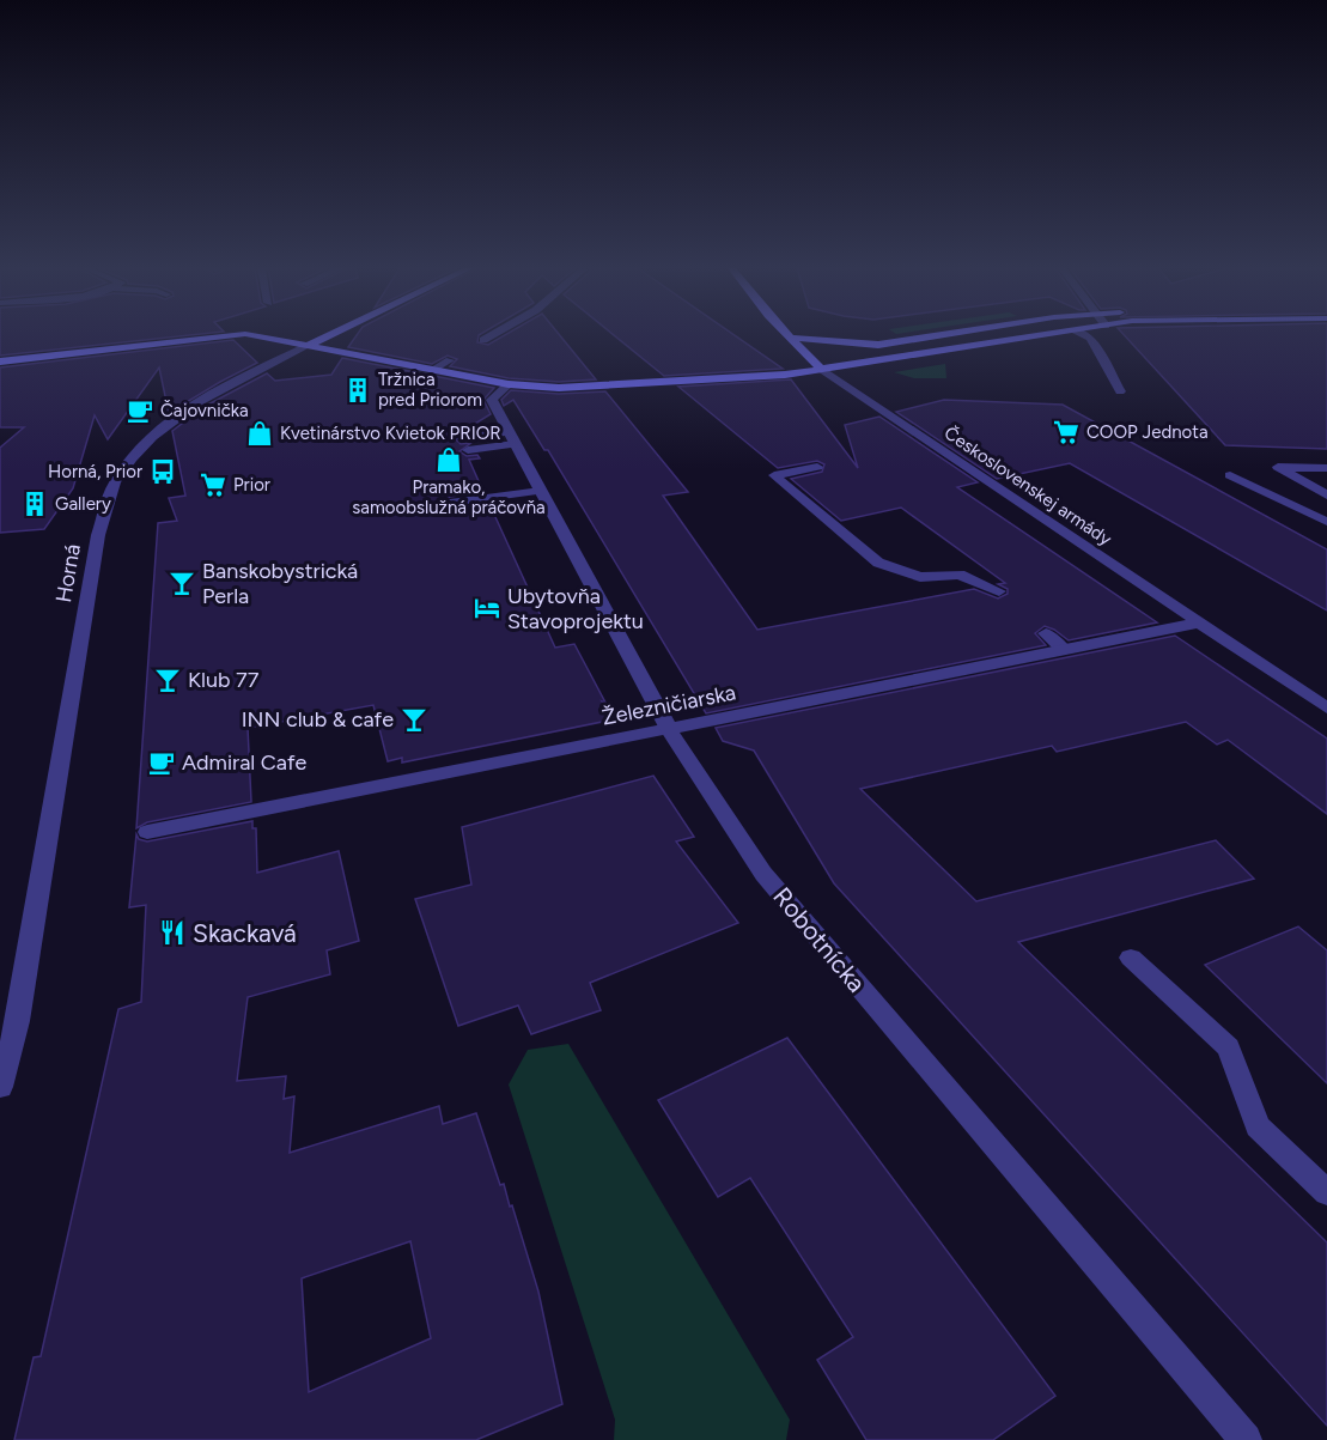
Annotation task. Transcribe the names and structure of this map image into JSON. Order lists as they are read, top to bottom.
{
  "streets": {
    "street": [
      "Československej armády",
      "Horná",
      "Železničiarska",
      "Robotnícka"
    ]
  },
  "crossings": [
    ["Československej armády", "Železničiarska"],
    ["Železničiarska", "Robotnícka"]
  ],
  "places": {
    "building": ["Tržnica pred Priorom", "Gallery"],
    "cafe": ["Čajovnička", "Admiral Cafe"],
    "supermarket": ["COOP Jednota", "Prior"],
    "shop": ["Kvetinárstvo Kvietok PRIOR", "Pramako, samoobslužná práčovňa"],
    "bus stop": ["Horná, Prior"],
    "bar": ["Banskobystrická Perla", "Klub 77", "INN club & cafe"],
    "hotel": ["Ubytovňa Stavoprojektu"],
    "restaurant": ["Skackavá"]
  }
}
